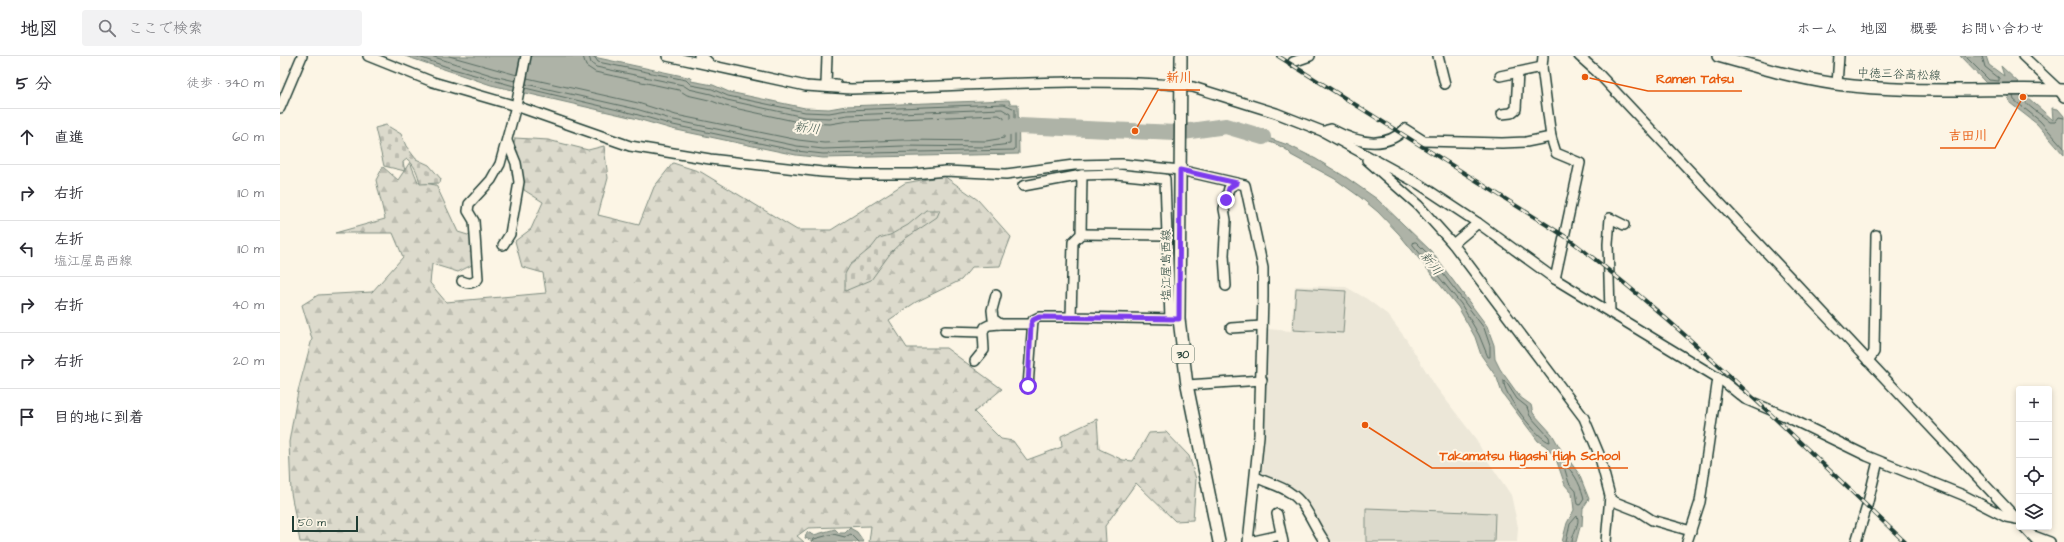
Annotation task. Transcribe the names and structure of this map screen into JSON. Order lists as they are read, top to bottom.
{
  "streets": {
    "main road": ["中徳三谷高松線", "塩江屋島西線", "30"]
  },
  "water": ["新川"],
  "places": [
    "Ramen Tatsu",
    "吉田川",
    "新川",
    "Takamatsu Higashi High School"
  ],
  "scale_bar": "50 m",
  "page": {
    "header": "地図",
    "search": "ここで検索",
    "nav": [
      "ホーム",
      "地図",
      "概要",
      "お問い合わせ"
    ],
    "heading": ["5 分", "徒歩 · 340 m"],
    "list": [
      ["直進", "60 m"],
      ["右折", "110 m"],
      ["左折", "塩江屋島西線", "110 m"],
      ["右折", "40 m"],
      ["右折", "20 m"],
      "目的地に到着"
    ],
    "map_buttons": ["+", "−"],
    "scale": "50 m"
  }
}
